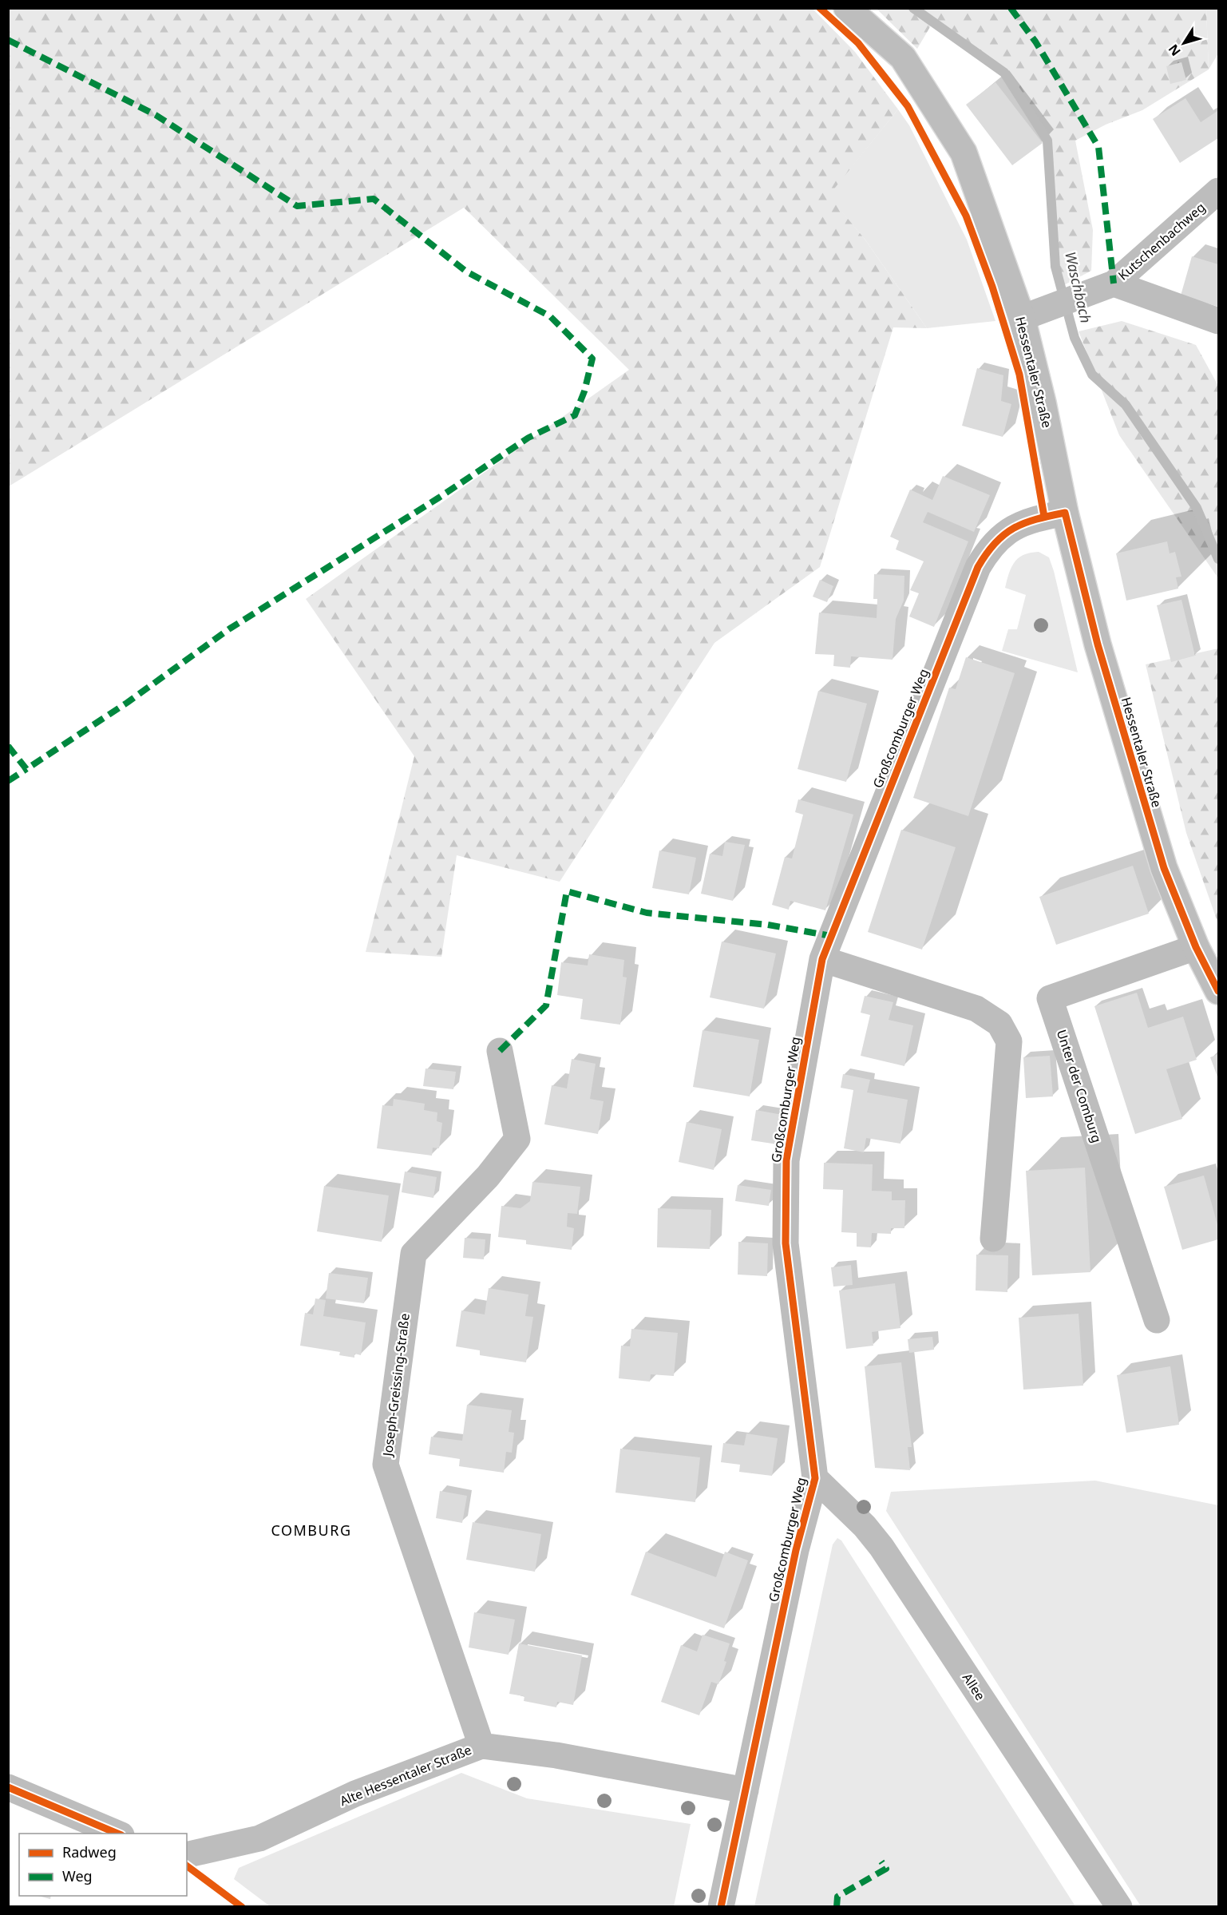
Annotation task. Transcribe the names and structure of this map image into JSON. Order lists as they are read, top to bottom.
{
  "streets": {
    "street": [
      "Kutschenbachweg",
      "Hessentaler Straße",
      "Großcomburger Weg",
      "Unter der Comburg",
      "Joseph-Greissing-Straße",
      "Allee",
      "Alte Hessentaler Straße"
    ]
  },
  "crossings": [
    ["Kutschenbachweg", "Hessentaler Straße"],
    ["Hessentaler Straße", "Großcomburger Weg"],
    ["Hessentaler Straße", "Unter der Comburg"],
    ["Großcomburger Weg", "Allee"],
    ["Großcomburger Weg", "Alte Hessentaler Straße"],
    ["Joseph-Greissing-Straße", "Alte Hessentaler Straße"]
  ],
  "districts": ["COMBURG"],
  "water": ["Waschbach"],
  "legend": ["Radweg", "Weg"],
  "north": "bottom left"
}
